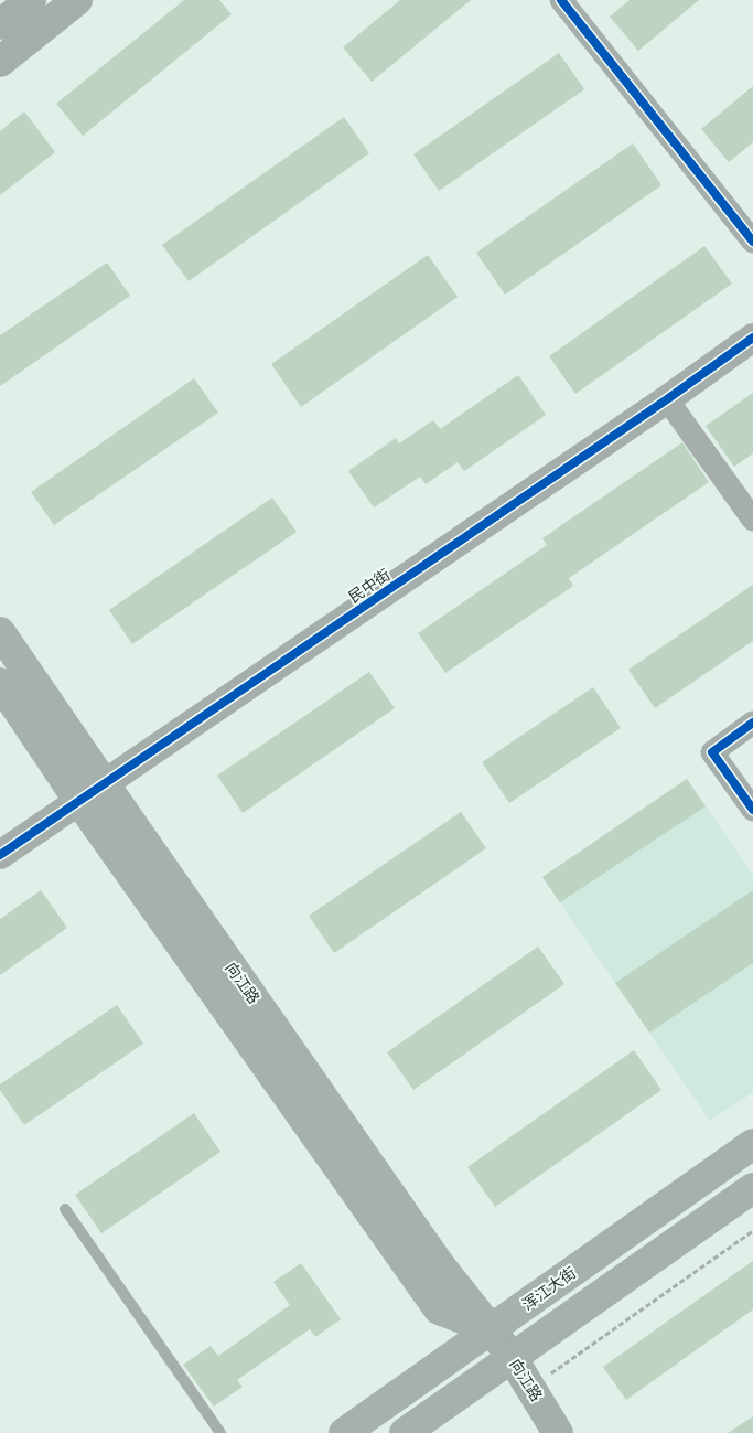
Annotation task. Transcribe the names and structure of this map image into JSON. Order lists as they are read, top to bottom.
{
  "streets": {
    "main road": ["向江路", "浑江大街"],
    "street": ["民中街"]
  },
  "crossings": [
    ["民中街", "向江路"],
    ["向江路", "浑江大街"]
  ]
}
